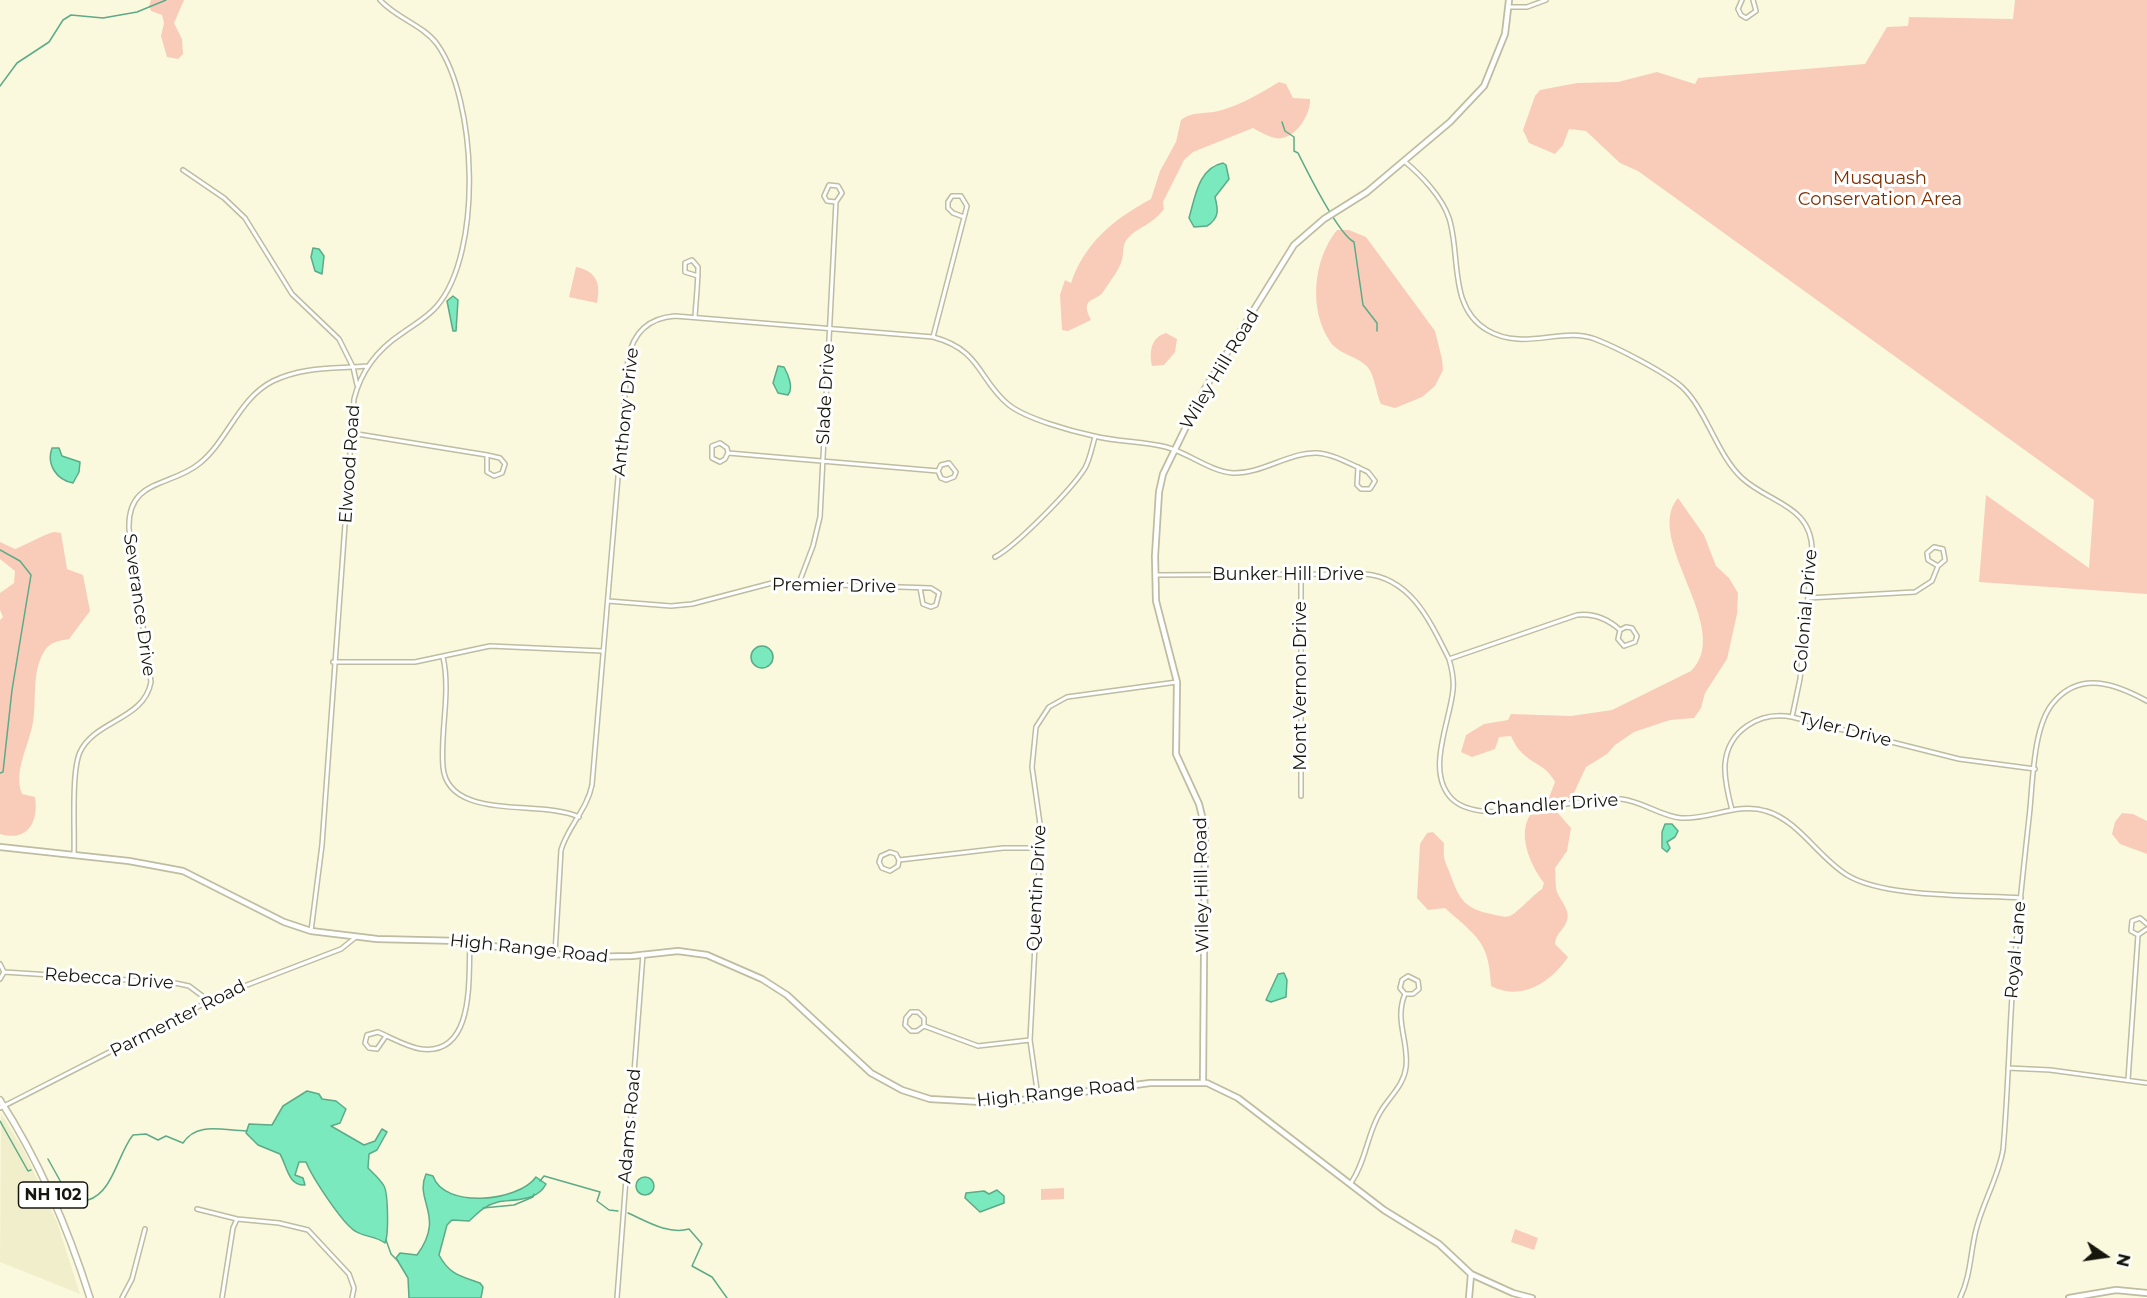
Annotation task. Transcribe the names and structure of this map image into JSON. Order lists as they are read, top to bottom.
{
  "streets": {
    "main road": ["NH 102"],
    "street": [
      "Wiley Hill Road",
      "Slade Drive",
      "Anthony Drive",
      "Elwood Road",
      "Bunker Hill Drive",
      "Premier Drive",
      "Severance Drive",
      "Colonial Drive",
      "Mont Vernon Drive",
      "Tyler Drive",
      "Chandler Drive",
      "Quentin Drive",
      "High Range Road",
      "Royal Lane",
      "Rebecca Drive",
      "Parmenter Road",
      "Adams Road"
    ]
  },
  "crossings": [
    ["Wiley Hill Road", "Anthony Drive"],
    ["Wiley Hill Road", "Bunker Hill Drive"],
    ["Wiley Hill Road", "Colonial Drive"],
    ["Wiley Hill Road", "Quentin Drive"],
    ["Wiley Hill Road", "High Range Road"],
    ["Slade Drive", "Anthony Drive"],
    ["Slade Drive", "Premier Drive"],
    ["Anthony Drive", "Premier Drive"],
    ["Anthony Drive", "High Range Road"],
    ["Elwood Road", "Severance Drive"],
    ["Elwood Road", "High Range Road"],
    ["Bunker Hill Drive", "Mont Vernon Drive"],
    ["Bunker Hill Drive", "Chandler Drive"],
    ["Severance Drive", "High Range Road"],
    ["Colonial Drive", "Tyler Drive"],
    ["Tyler Drive", "Chandler Drive"],
    ["Tyler Drive", "Royal Lane"],
    ["Chandler Drive", "Royal Lane"],
    ["Quentin Drive", "High Range Road"],
    ["High Range Road", "Parmenter Road"],
    ["High Range Road", "Adams Road"],
    ["Rebecca Drive", "Parmenter Road"],
    ["Parmenter Road", "NH 102"]
  ],
  "parks": ["Musquash Conservation Area"],
  "north": "right"
}
